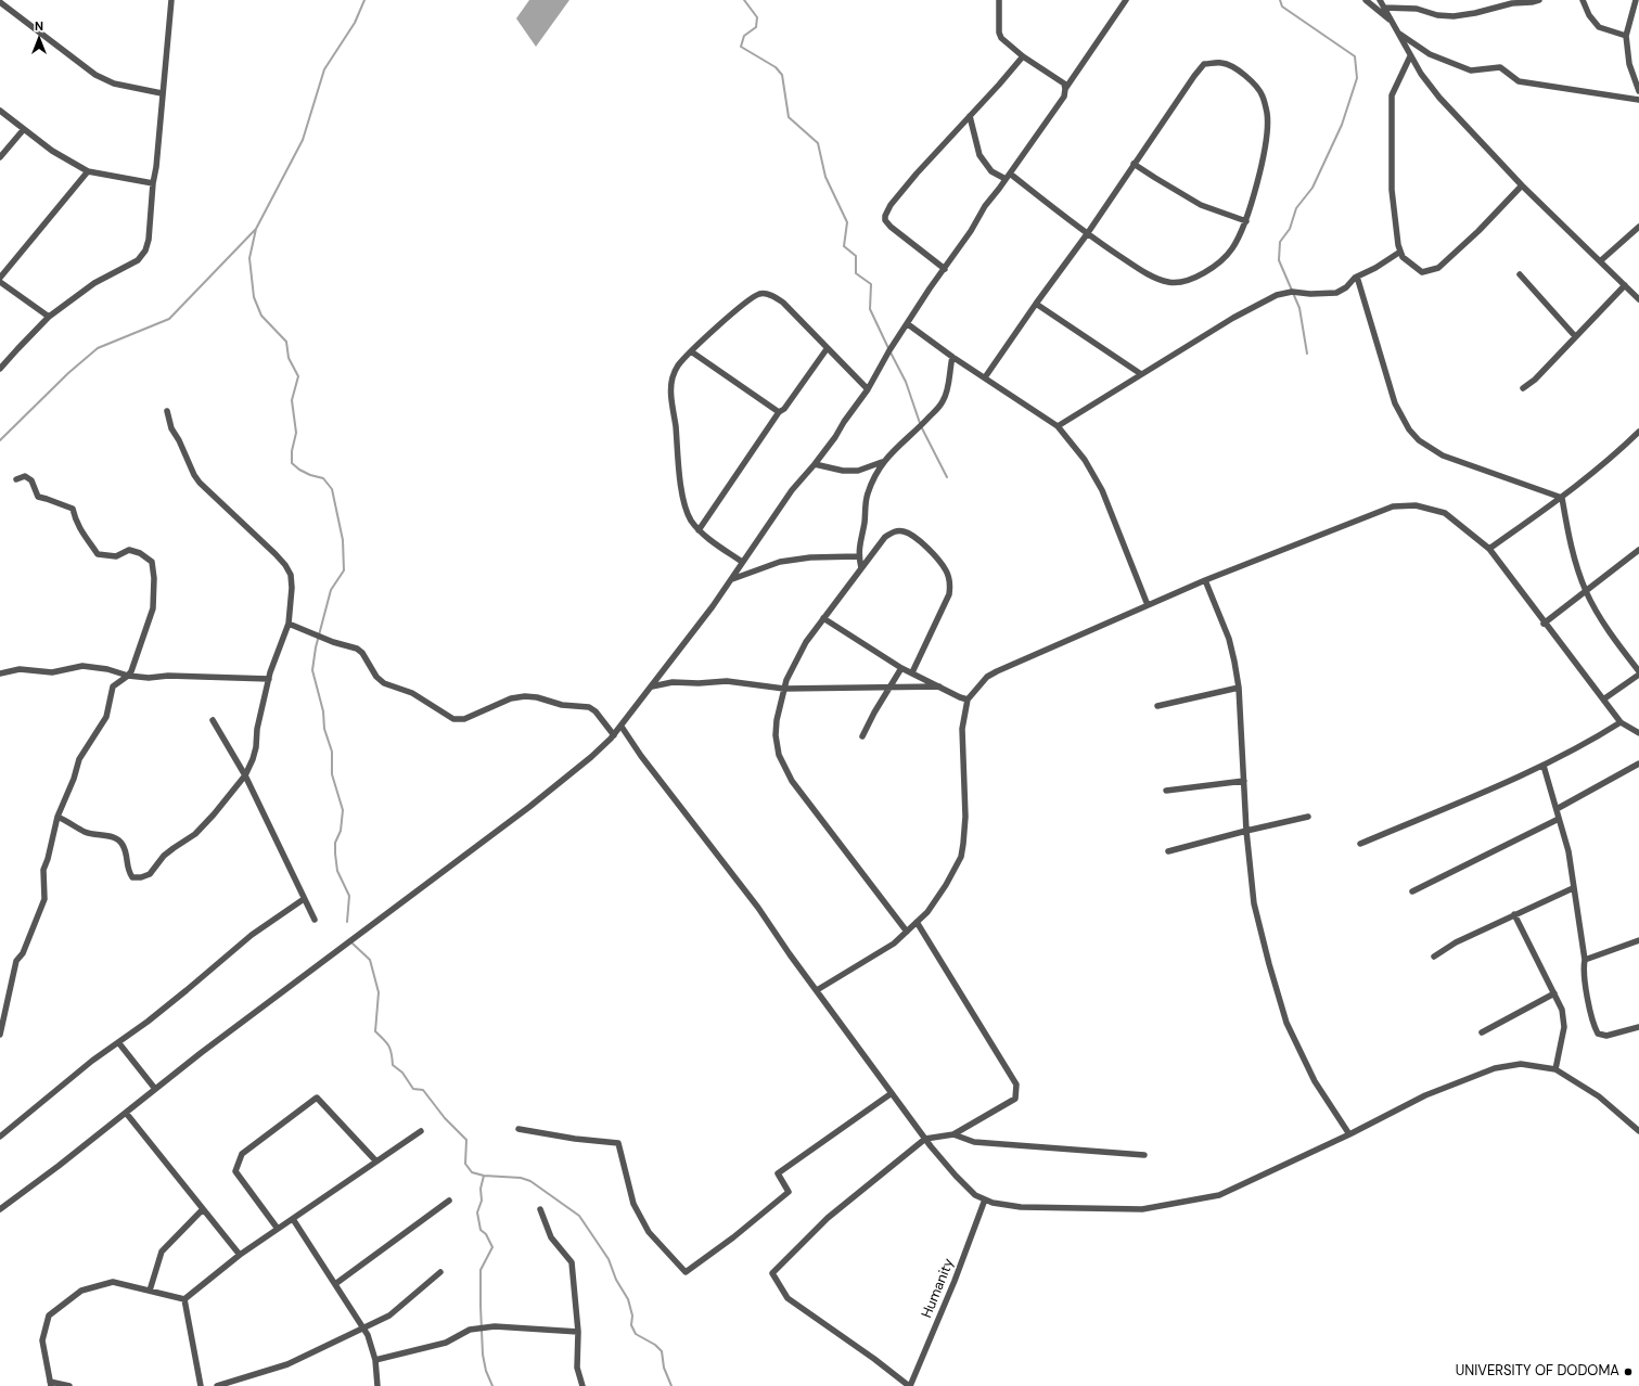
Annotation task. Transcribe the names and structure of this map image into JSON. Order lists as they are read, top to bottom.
{
  "streets": {
    "street": ["Humanity"]
  },
  "places": ["UNIVERSITY OF DODOMA"],
  "north": "top"
}
